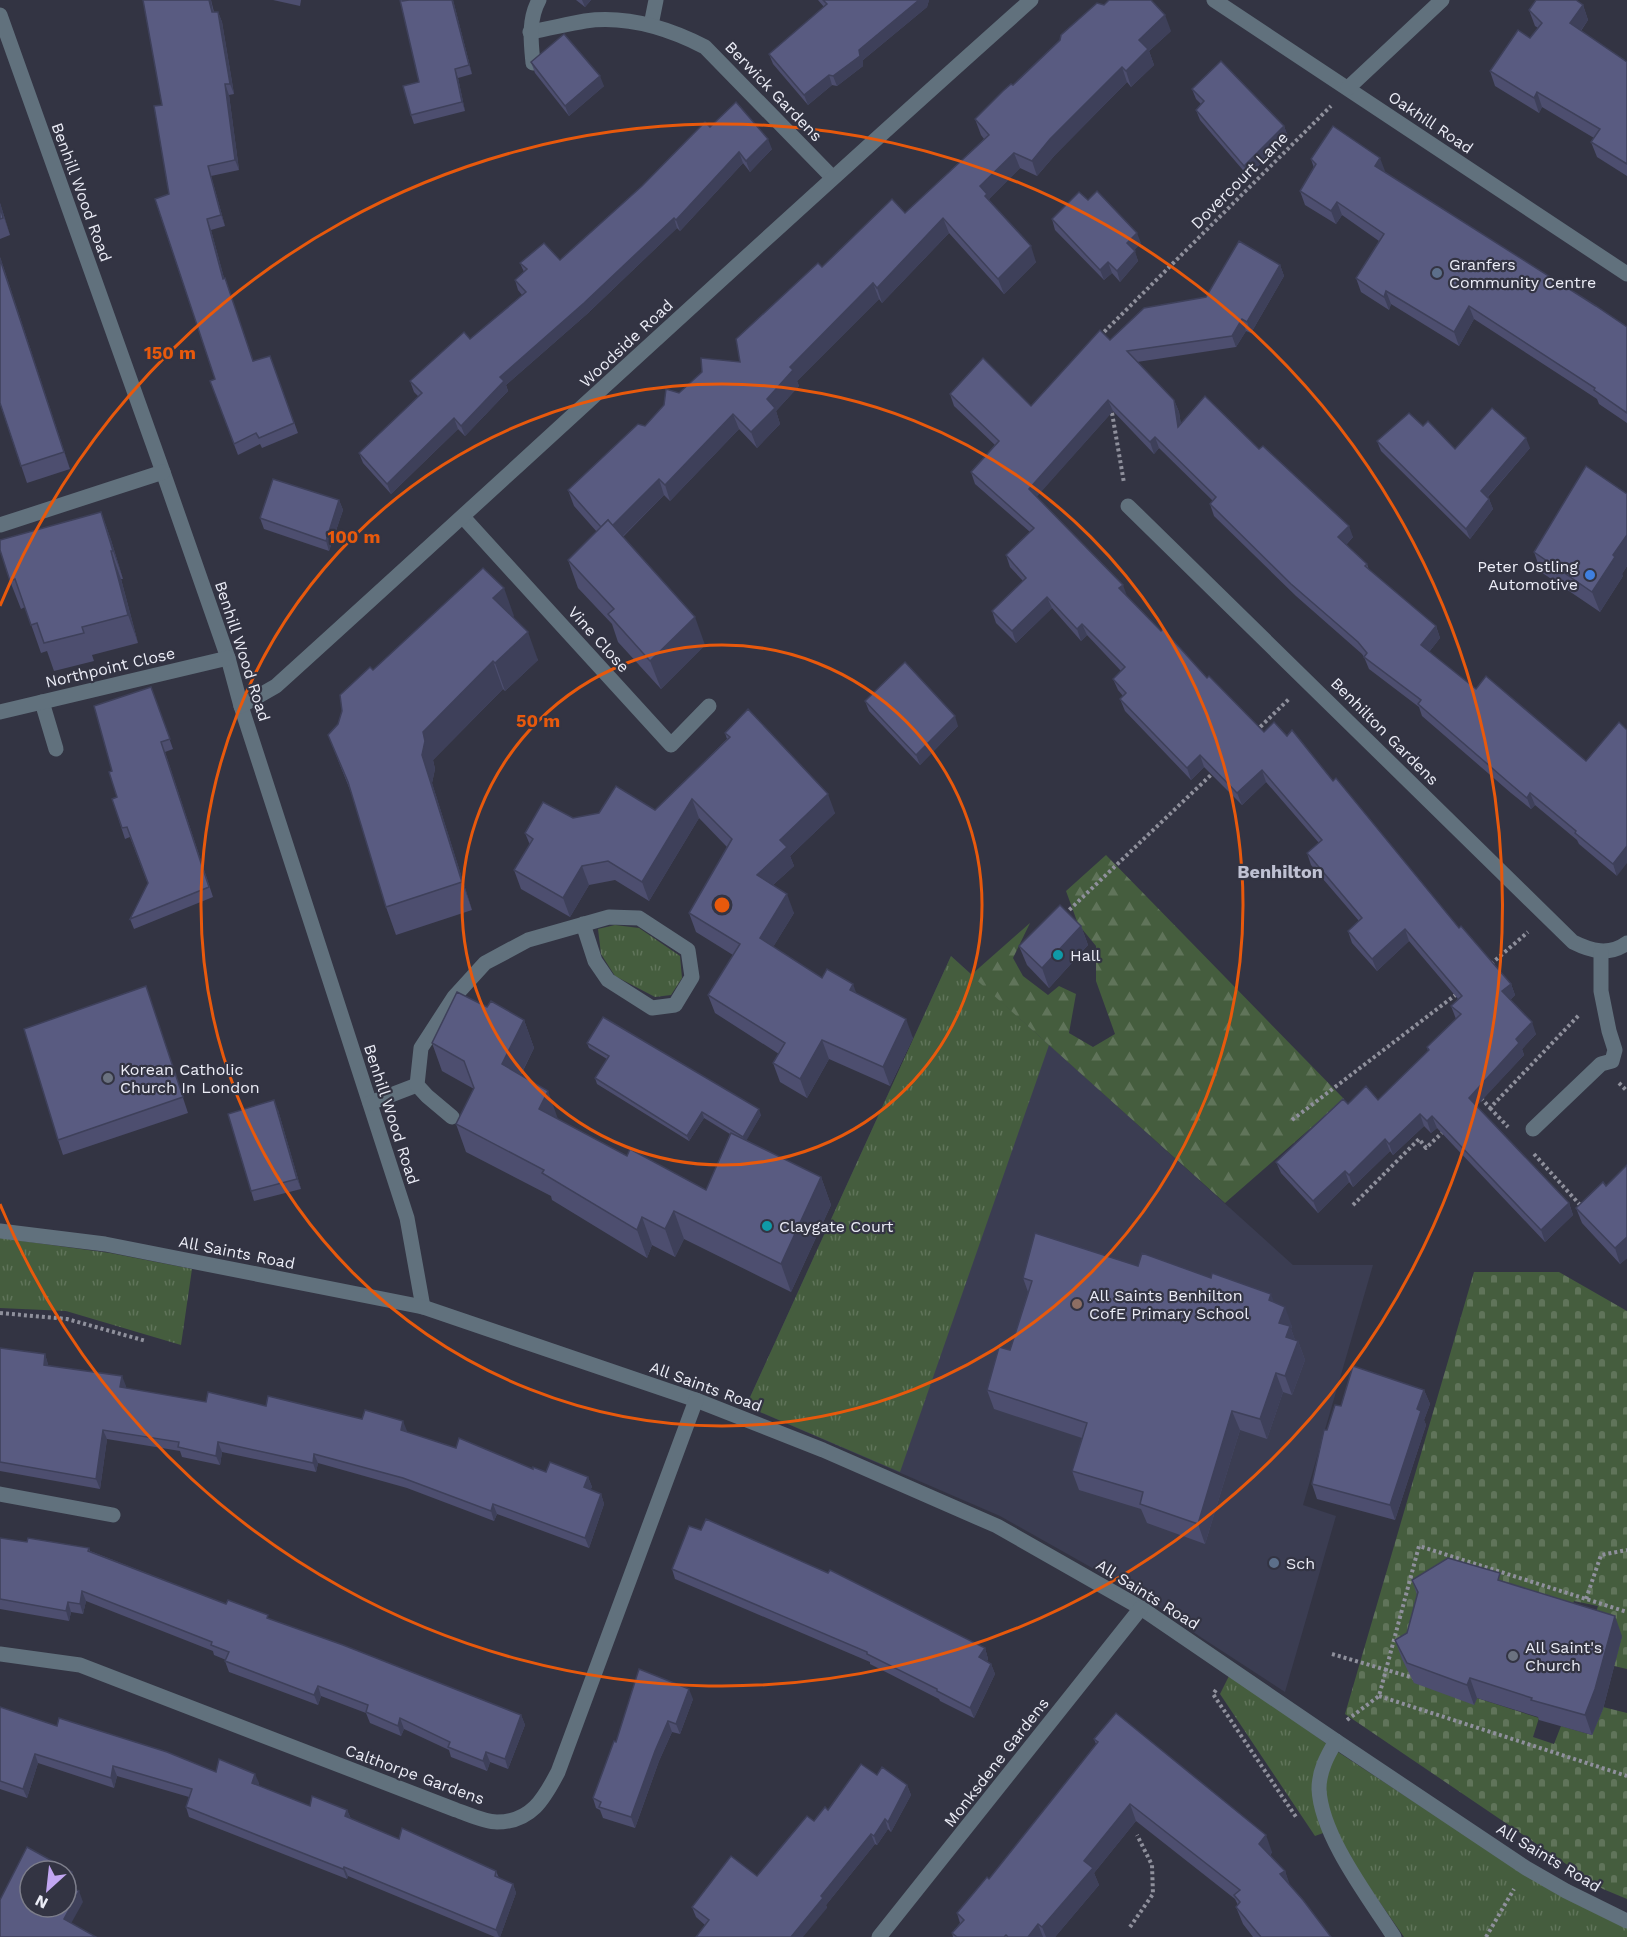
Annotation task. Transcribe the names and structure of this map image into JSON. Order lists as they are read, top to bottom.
{
  "streets": {
    "street": [
      "Berwick Gardens",
      "Oakhill Road",
      "Benhill Wood Road",
      "Woodside Road",
      "Vine Close",
      "Northpoint Close",
      "Benhilton Gardens",
      "All Saints Road",
      "Monksdene Gardens",
      "Calthorpe Gardens"
    ],
    "path": ["Dovercourt Lane"]
  },
  "crossings": [
    ["Berwick Gardens", "Woodside Road"],
    ["Oakhill Road", "Dovercourt Lane"],
    ["Benhill Wood Road", "Woodside Road"],
    ["Benhill Wood Road", "Northpoint Close"],
    ["Benhill Wood Road", "All Saints Road"],
    ["Woodside Road", "Vine Close"],
    ["All Saints Road", "Monksdene Gardens"],
    ["All Saints Road", "Calthorpe Gardens"]
  ],
  "districts": ["Benhilton"],
  "places": [
    "Granfers Community Centre",
    "Peter Ostling Automotive",
    "Hall",
    "Korean Catholic Church In London",
    "Claygate Court",
    "All Saints Benhilton CofE Primary School",
    "Sch",
    "All Saint's Church"
  ],
  "north": "bottom left",
  "rings": ["150 m", "100 m", "50 m"]
}
